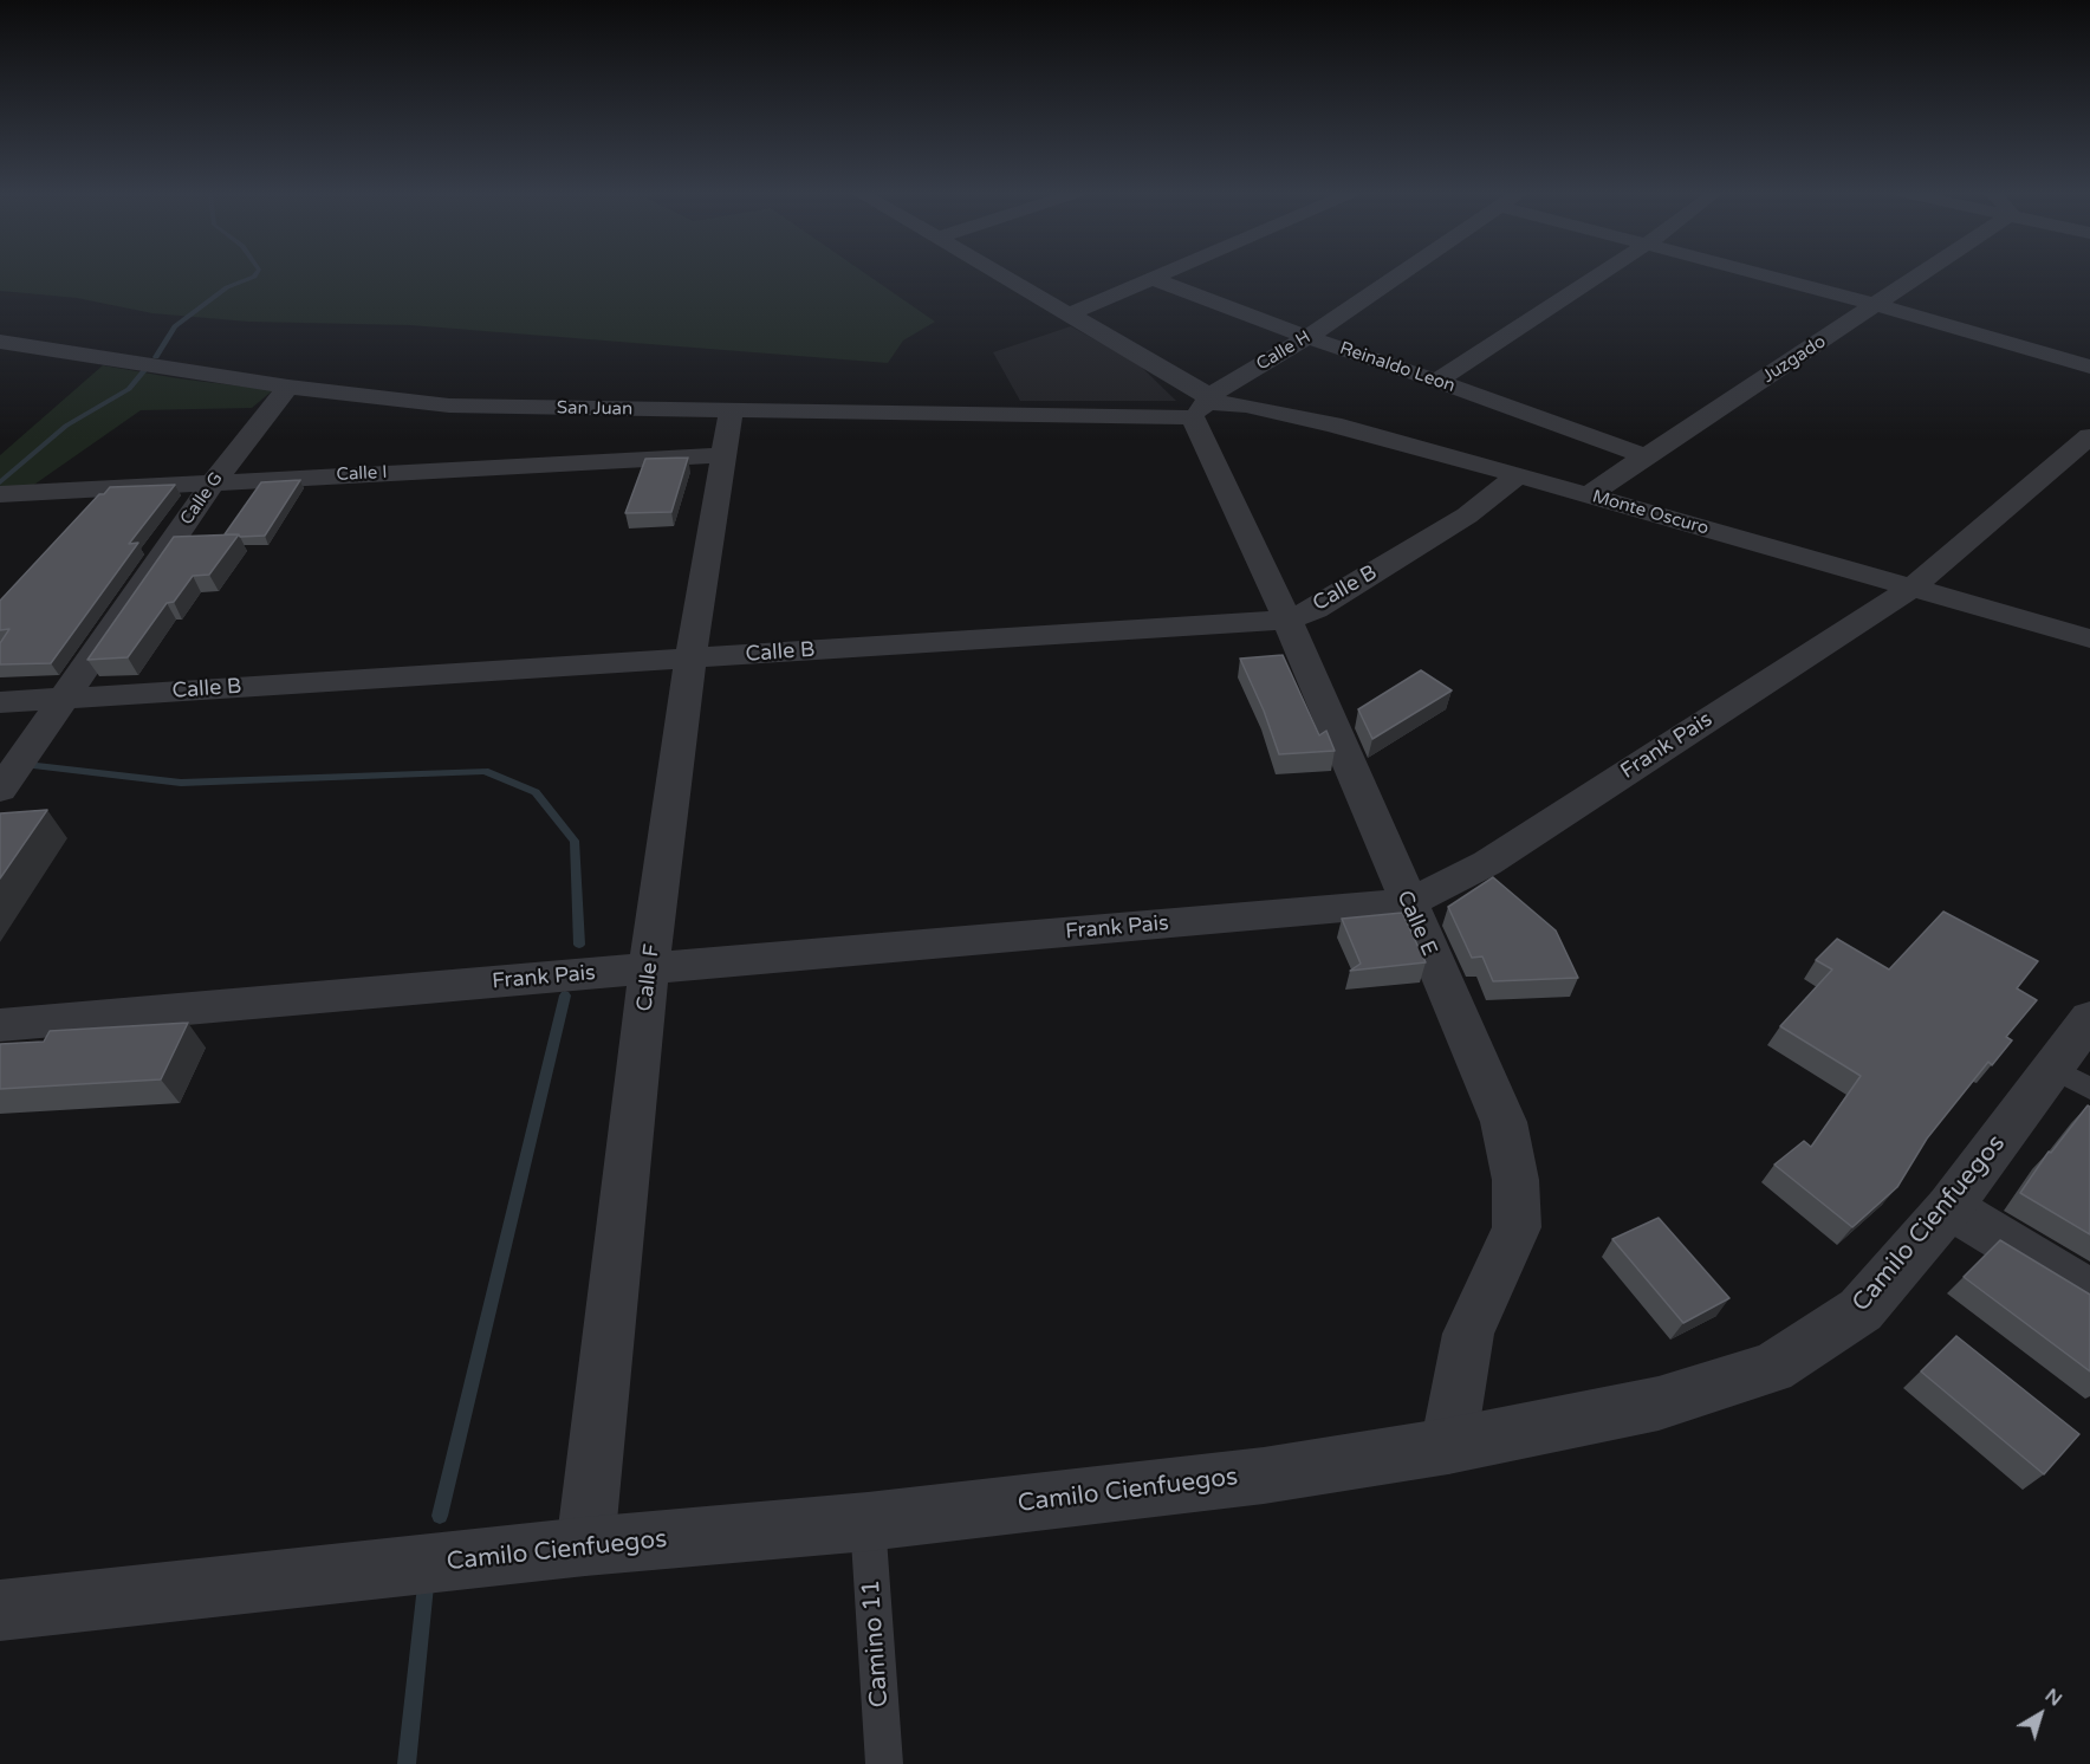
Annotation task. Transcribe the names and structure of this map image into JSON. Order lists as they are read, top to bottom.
{
  "streets": {
    "street": [
      "Calle H",
      "Juzgado",
      "Reinaldo Leon",
      "San Juan",
      "Calle I",
      "Calle G",
      "Monte Oscuro",
      "Calle B",
      "Frank Pais",
      "Calle E",
      "Calle F",
      "Camilo Cienfuegos"
    ],
    "lane": ["Camino 11"]
  },
  "crossings": [
    ["Calle H", "Reinaldo Leon"],
    ["Calle H", "San Juan"],
    ["Calle H", "Monte Oscuro"],
    ["Calle H", "Calle E"],
    ["Juzgado", "Reinaldo Leon"],
    ["Juzgado", "Monte Oscuro"],
    ["San Juan", "Calle G"],
    ["San Juan", "Monte Oscuro"],
    ["San Juan", "Calle E"],
    ["San Juan", "Calle F"],
    ["Calle I", "Calle G"],
    ["Calle I", "Calle F"],
    ["Calle G", "Calle B"],
    ["Monte Oscuro", "Calle B"],
    ["Monte Oscuro", "Frank Pais"],
    ["Monte Oscuro", "Calle E"],
    ["Calle B", "Calle E"],
    ["Calle B", "Calle F"],
    ["Frank Pais", "Calle E"],
    ["Frank Pais", "Calle F"],
    ["Calle E", "Camilo Cienfuegos"],
    ["Calle F", "Camilo Cienfuegos"],
    ["Camilo Cienfuegos", "Camino 11"]
  ],
  "north": "top right"
}
